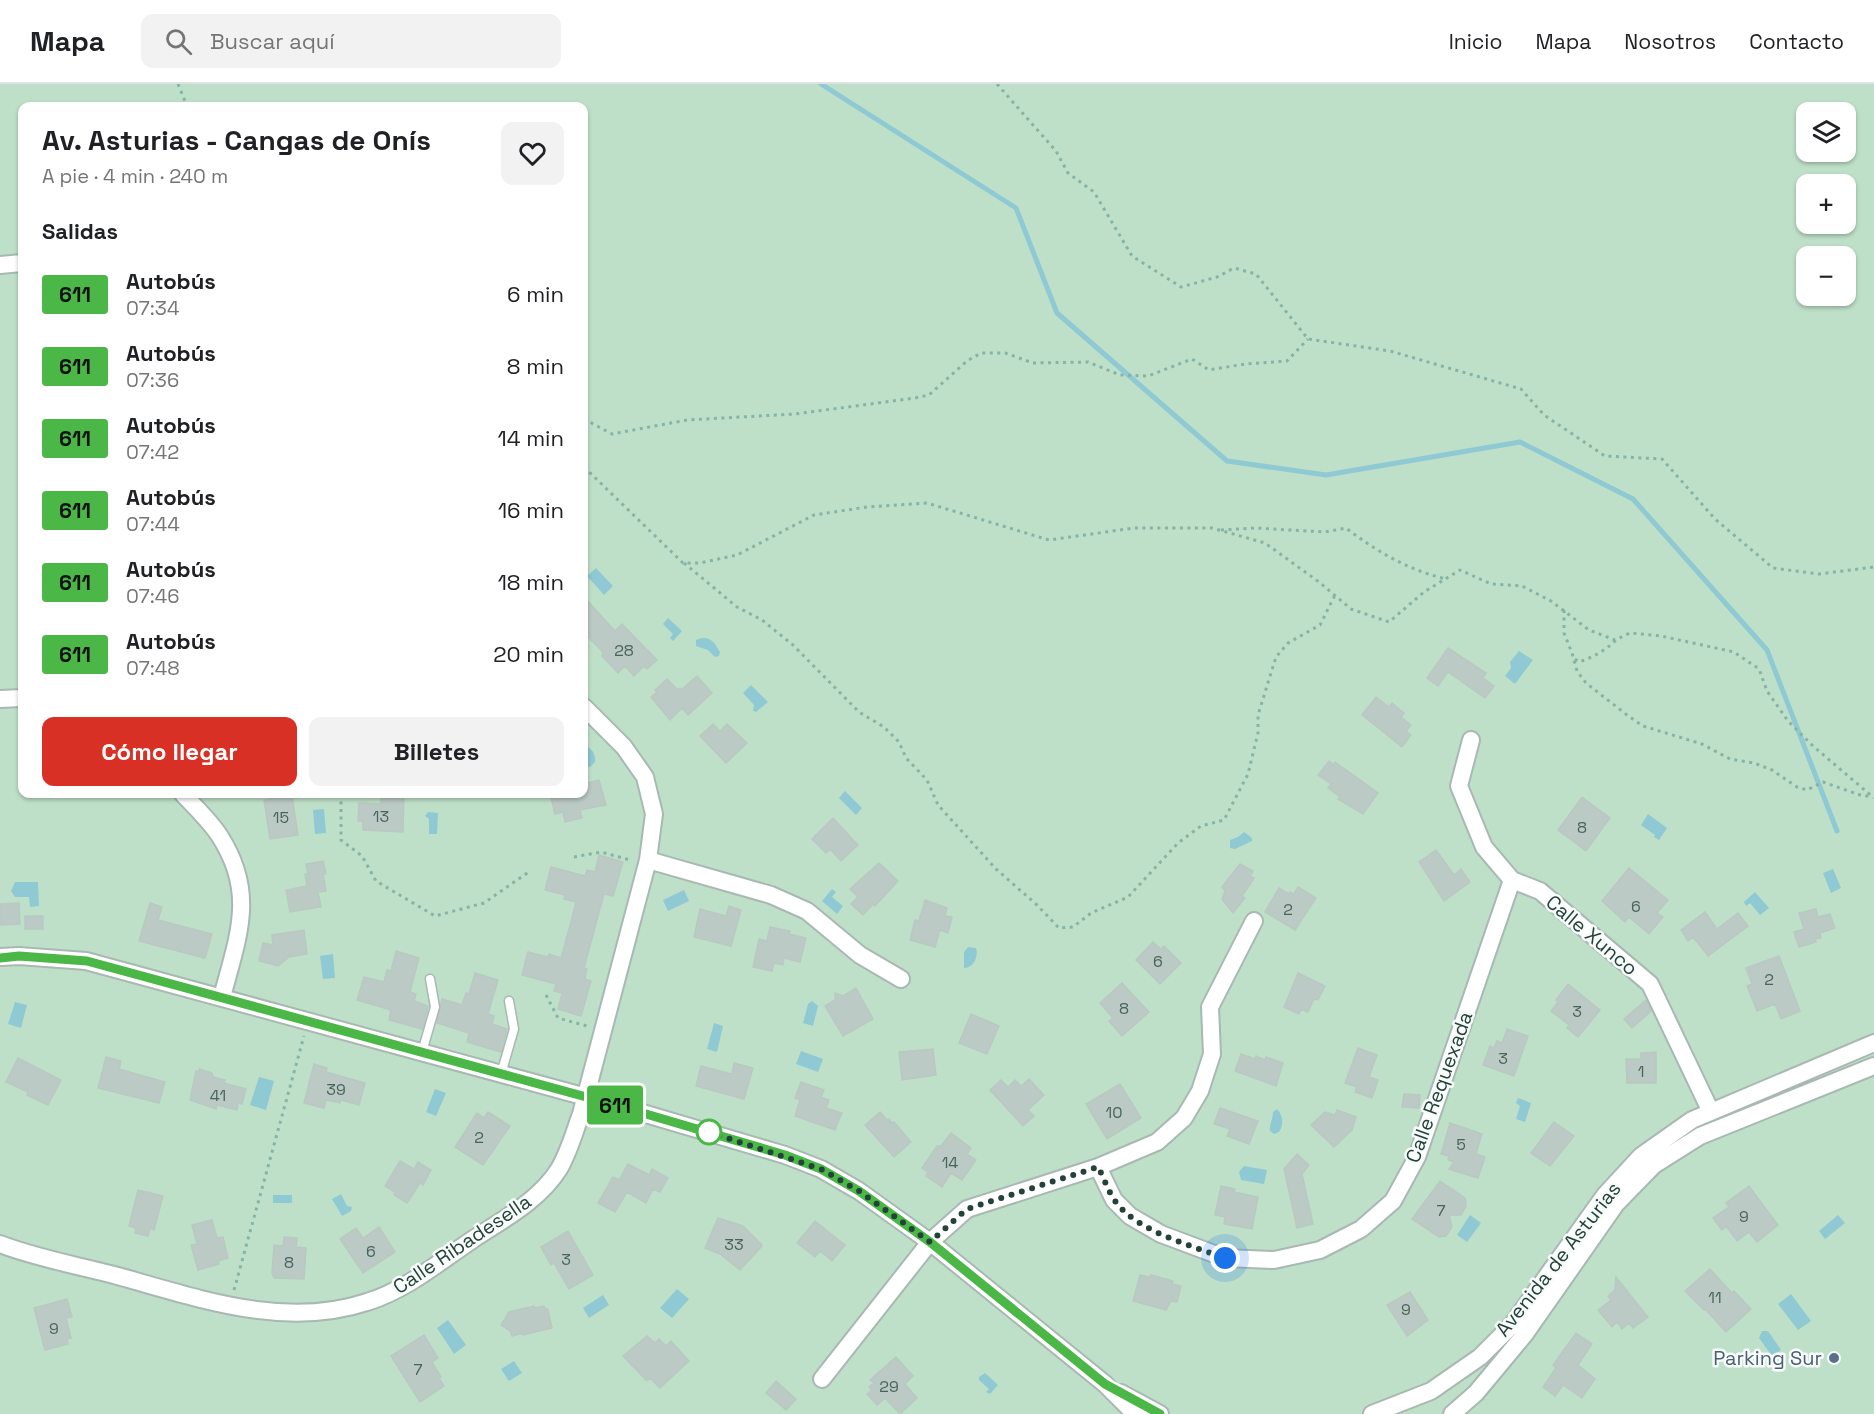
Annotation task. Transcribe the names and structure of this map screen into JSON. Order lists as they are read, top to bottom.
{
  "streets": {
    "street": [
      "Calle Xunco",
      "Calle Requexada",
      "Calle Ribadesella",
      "Avenida de Asturias"
    ]
  },
  "crossings": [
    ["Calle Xunco", "Calle Requexada"],
    ["Calle Xunco", "Avenida de Asturias"]
  ],
  "places": ["Parking Sur"],
  "lines": ["bus line 611"],
  "house_numbers": [
    "28",
    "13",
    "15",
    "8",
    "6",
    "2",
    "6",
    "2",
    "8",
    "3",
    "3",
    "1",
    "39",
    "41",
    "10",
    "2",
    "5",
    "14",
    "7",
    "9",
    "33",
    "6",
    "3",
    "8",
    "11",
    "9",
    "9",
    "7",
    "29"
  ],
  "page": {
    "header": "Mapa",
    "search": "Buscar aquí",
    "nav": [
      "Inicio",
      "Mapa",
      "Nosotros",
      "Contacto"
    ],
    "on_map": "611",
    "map_buttons": ["+", "−"],
    "heading": [
      ["Av. Asturias - Cangas de Onís", "A pie · 4 min · 240 m"],
      "Salidas"
    ],
    "list": [
      {
        "mark": "611",
        "name": "Autobús",
        "note": "07:34",
        "value": "6 min"
      },
      {
        "mark": "611",
        "name": "Autobús",
        "note": "07:36",
        "value": "8 min"
      },
      {
        "mark": "611",
        "name": "Autobús",
        "note": "07:42",
        "value": "14 min"
      },
      {
        "mark": "611",
        "name": "Autobús",
        "note": "07:44",
        "value": "16 min"
      },
      {
        "mark": "611",
        "name": "Autobús",
        "note": "07:46",
        "value": "18 min"
      },
      {
        "mark": "611",
        "name": "Autobús",
        "note": "07:48",
        "value": "20 min"
      }
    ],
    "buttons": ["Cómo llegar", "Billetes"]
  }
}
